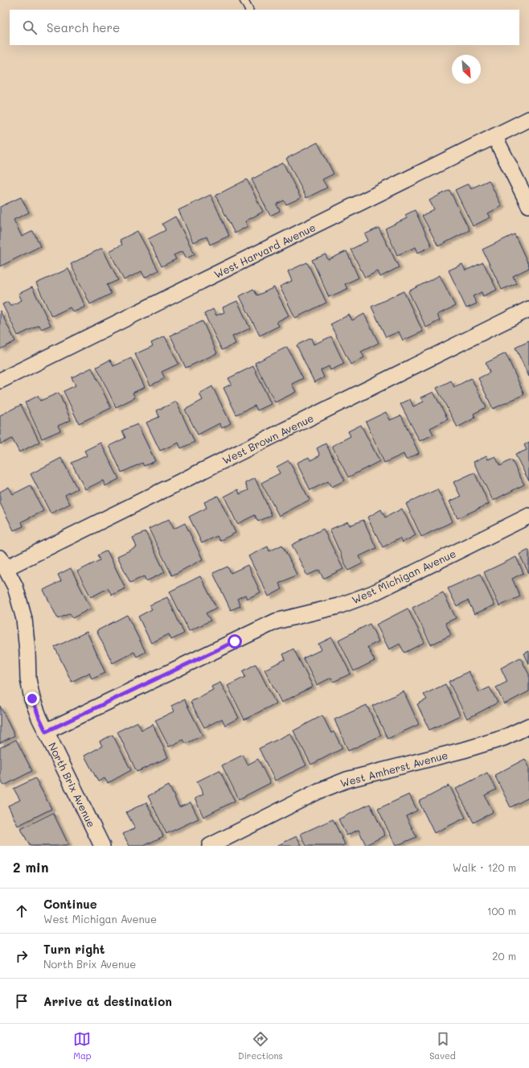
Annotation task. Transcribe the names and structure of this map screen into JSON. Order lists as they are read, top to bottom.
{
  "streets": {
    "street": [
      "West Harvard Avenue",
      "West Brown Avenue",
      "West Michigan Avenue",
      "West Amherst Avenue",
      "North Brix Avenue"
    ]
  },
  "crossings": [
    ["West Brown Avenue", "North Brix Avenue"],
    ["West Michigan Avenue", "North Brix Avenue"]
  ],
  "north": "bottom right",
  "page": {
    "search": "Search here",
    "heading": ["2 min", "Walk · 120 m"],
    "list": [
      ["Continue", "West Michigan Avenue", "100 m"],
      ["Turn right", "North Brix Avenue", "20 m"],
      "Arrive at destination"
    ],
    "nav": ["Map", "Directions", "Saved"]
  }
}
